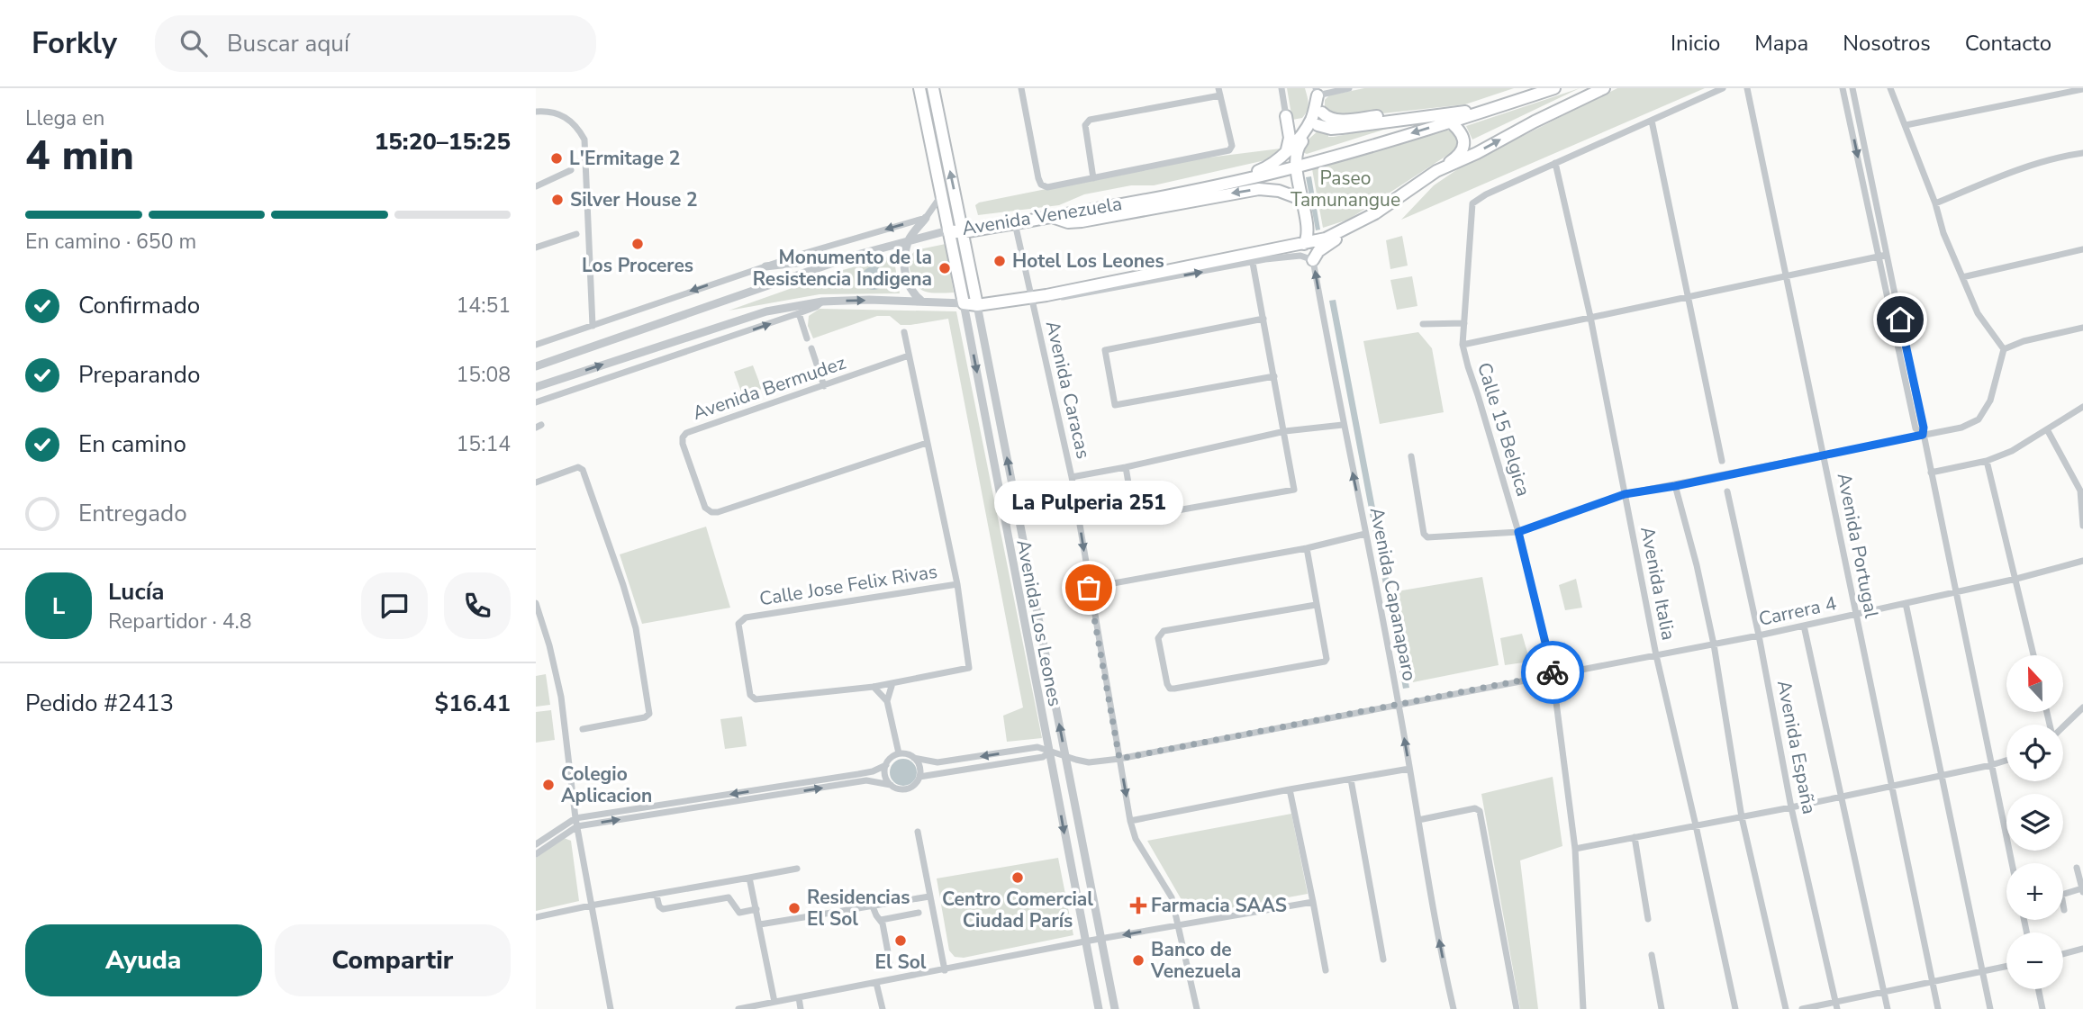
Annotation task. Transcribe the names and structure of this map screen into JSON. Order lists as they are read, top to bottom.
{
  "streets": {
    "main road": ["Avenida Venezuela", "Avenida Los Leones"],
    "street": [
      "Avenida Bermudez",
      "Avenida Caracas",
      "Calle 15 Belgica",
      "Avenida Portugal",
      "Avenida Italia",
      "Calle Jose Felix Rivas",
      "Avenida Capanaparo",
      "Carrera 4",
      "Avenida España"
    ]
  },
  "crossings": [
    ["Avenida Venezuela", "Avenida Caracas"],
    ["Avenida Venezuela", "Avenida Los Leones"],
    ["Avenida Caracas", "Carrera 4"],
    ["Calle 15 Belgica", "Avenida Italia"],
    ["Calle 15 Belgica", "Carrera 4"],
    ["Avenida Portugal", "Carrera 4"],
    ["Avenida Italia", "Carrera 4"],
    ["Avenida Capanaparo", "Carrera 4"],
    ["Carrera 4", "Avenida Los Leones"],
    ["Carrera 4", "Avenida España"]
  ],
  "one_way": ["Avenida Capanaparo"],
  "parks": ["Paseo Tamunangue"],
  "places": {
    "other": [
      "L'Ermitage 2",
      "Silver House 2",
      "Los Proceres",
      "Hotel Los Leones",
      "Monumento de la Resistencia Indigena",
      "La Pulperia 251",
      "Colegio Aplicacion",
      "Centro Comercial Ciudad París",
      "Residencias El Sol",
      "El Sol",
      "Banco de Venezuela"
    ],
    "health": ["Farmacia SAAS"]
  },
  "north": "top",
  "page": {
    "header": "Forkly",
    "search": "Buscar aquí",
    "nav": [
      "Inicio",
      "Mapa",
      "Nosotros",
      "Contacto"
    ],
    "heading": ["4 min", "Llega en", "15:20–15:25"],
    "panel": [
      "Lucía",
      "Repartidor · 4.8",
      "Pedido #2413",
      "$16.41"
    ],
    "bar": "En camino · 650 m",
    "list": [
      ["Confirmado", "14:51"],
      ["Preparando", "15:08"],
      ["En camino", "15:14"],
      "Entregado"
    ],
    "bubble": "La Pulperia 251",
    "round": "L",
    "map_buttons": ["+", "−"],
    "buttons": ["Ayuda", "Compartir"]
  }
}
